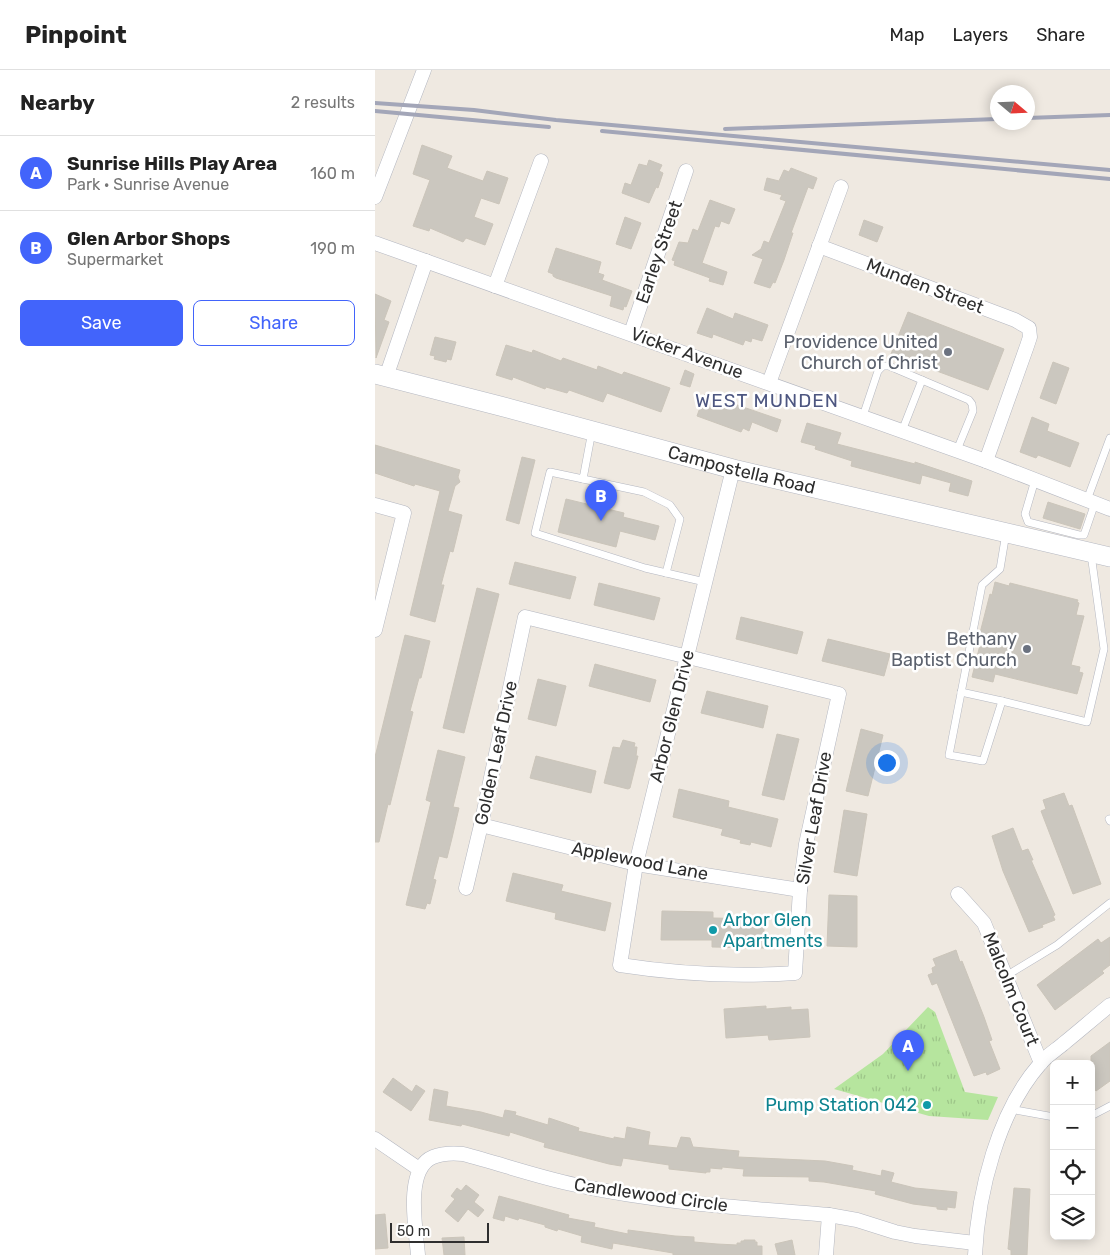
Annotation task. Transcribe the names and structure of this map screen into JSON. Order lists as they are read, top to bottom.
{
  "streets": {
    "main road": ["Campostella Road"],
    "street": [
      "Earley Street",
      "Munden Street",
      "Vicker Avenue",
      "Arbor Glen Drive",
      "Golden Leaf Drive",
      "Silver Leaf Drive",
      "Applewood Lane",
      "Malcolm Court",
      "Candlewood Circle"
    ]
  },
  "crossings": [
    ["Earley Street", "Vicker Avenue"],
    ["Munden Street", "Vicker Avenue"],
    ["Campostella Road", "Arbor Glen Drive"],
    ["Arbor Glen Drive", "Golden Leaf Drive"],
    ["Arbor Glen Drive", "Silver Leaf Drive"],
    ["Arbor Glen Drive", "Applewood Lane"],
    ["Golden Leaf Drive", "Silver Leaf Drive"],
    ["Golden Leaf Drive", "Applewood Lane"],
    ["Silver Leaf Drive", "Applewood Lane"]
  ],
  "districts": ["WEST MUNDEN"],
  "places": [
    "Providence United Church of Christ",
    "Bethany Baptist Church",
    "Arbor Glen Apartments",
    "Pump Station 042"
  ],
  "scale_bar": "50 m",
  "north": "right",
  "page": {
    "header": "Pinpoint",
    "nav": ["Map", "Layers", "Share"],
    "heading": ["Nearby", "2 results"],
    "list": [
      {
        "mark": "A",
        "name": "Sunrise Hills Play Area",
        "note": "Park · Sunrise Avenue",
        "value": "160 m"
      },
      {
        "mark": "B",
        "name": "Glen Arbor Shops",
        "note": "Supermarket",
        "value": "190 m"
      }
    ],
    "buttons": ["Save", "Share"],
    "pins": ["B", "A"],
    "map_buttons": ["+", "−"],
    "scale": "50 m"
  }
}
